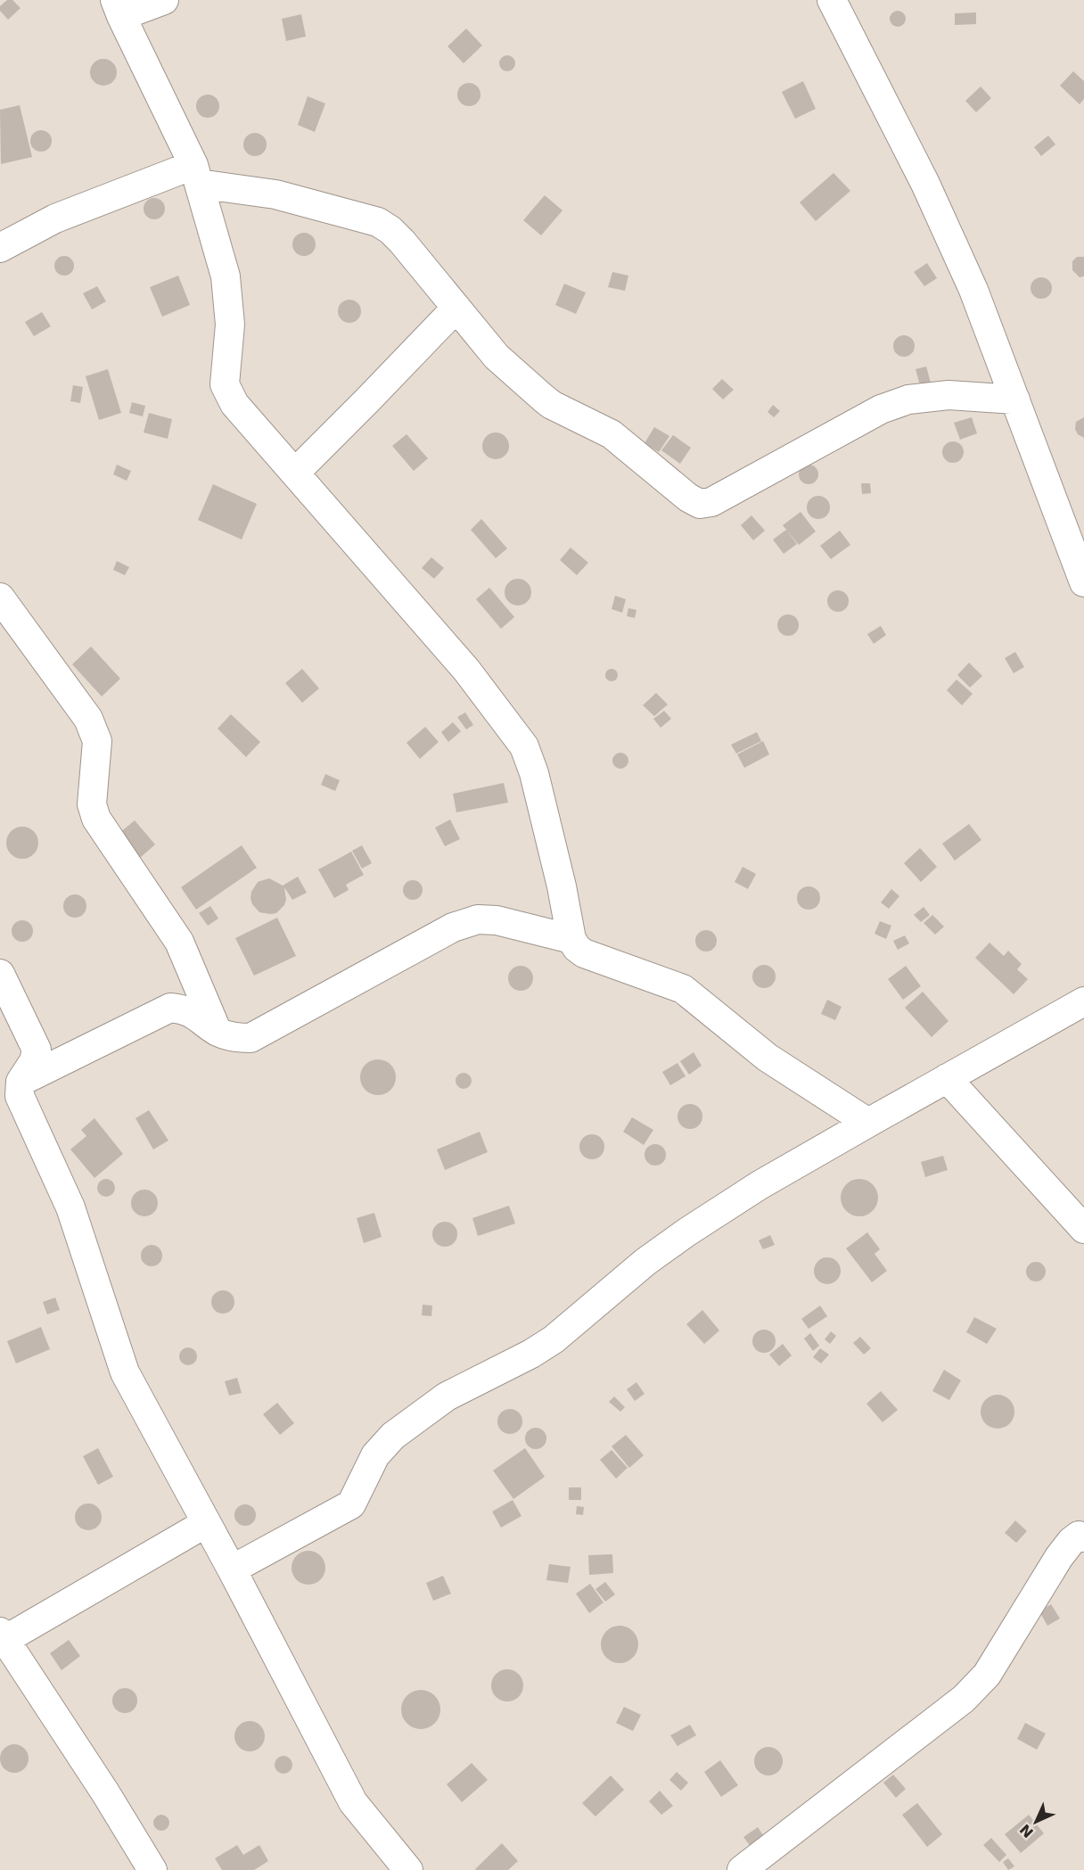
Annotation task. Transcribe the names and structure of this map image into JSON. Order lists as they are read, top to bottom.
{
  "north": "bottom left"
}
